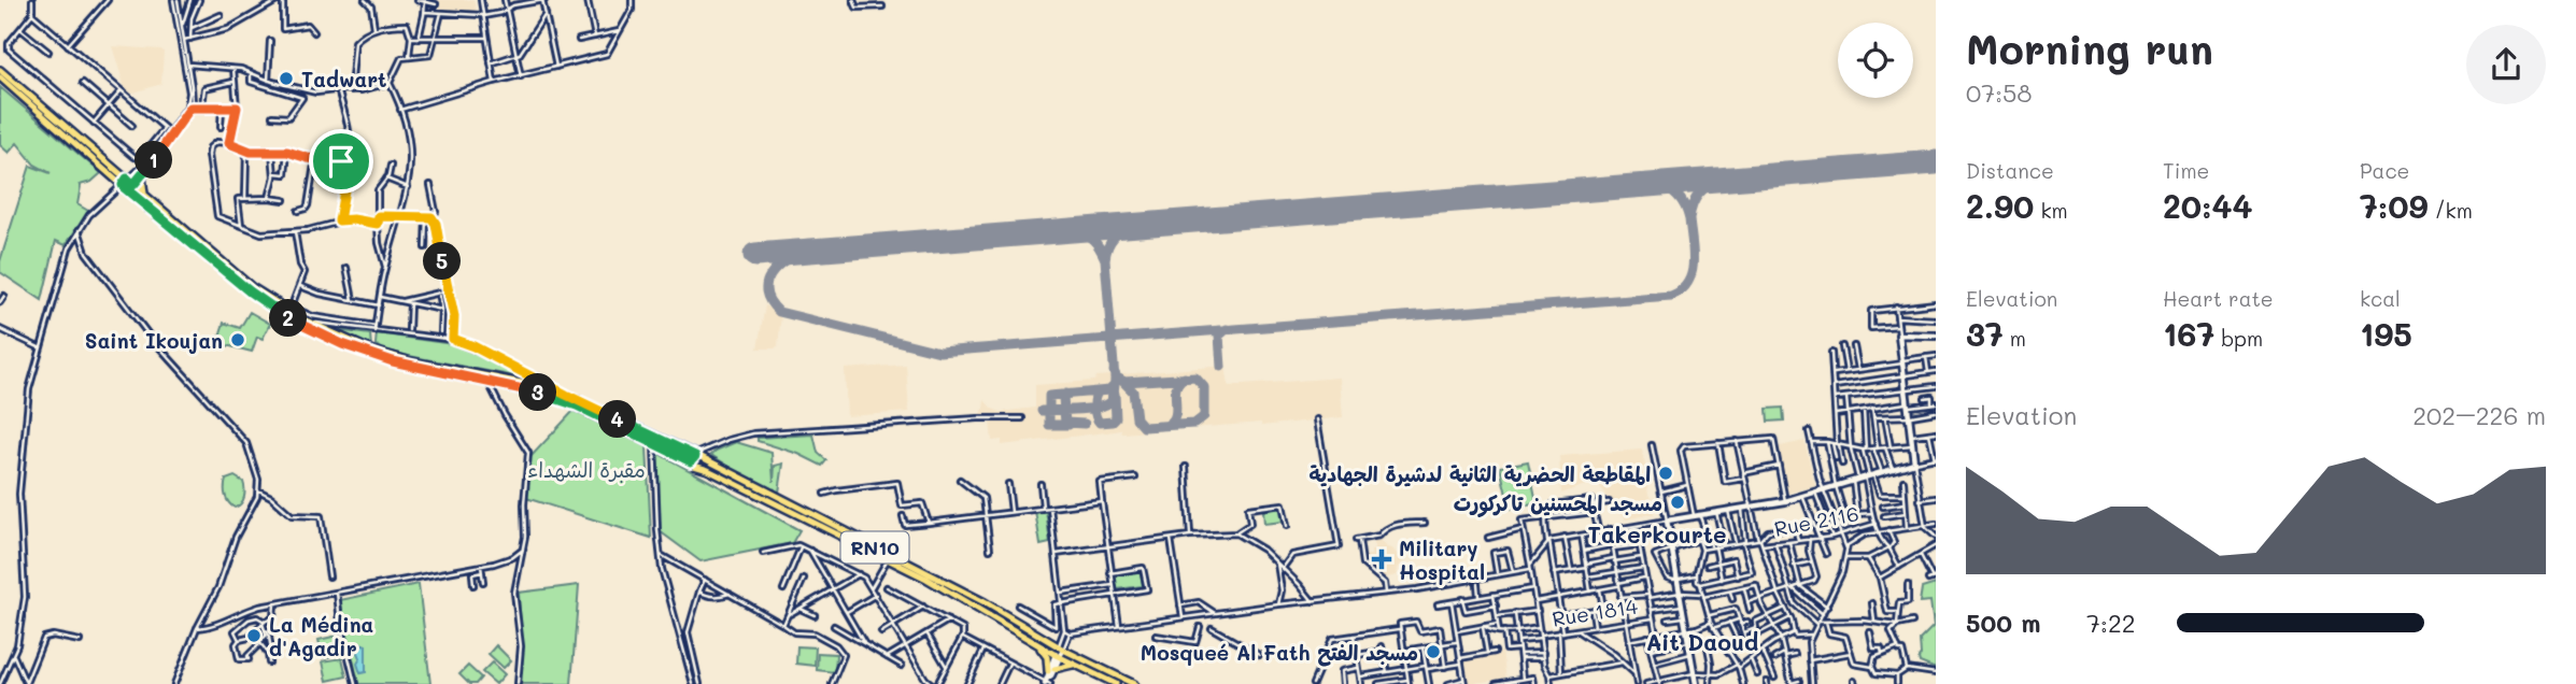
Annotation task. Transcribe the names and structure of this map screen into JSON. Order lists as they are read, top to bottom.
{
  "streets": {
    "main road": ["RN10"],
    "street": ["Rue 2116", "Rue 1814"]
  },
  "districts": ["Takerkourte", "Ait Daoud"],
  "parks": ["مقبرة الشهداء"],
  "places": {
    "other": [
      "Tadwart",
      "Saint Ikoujan",
      "المقاطعة الحضرية الثانية لدشيرة الجهادية",
      "مسجد المحسنين تاكركورت",
      "La Médina d'Agadir",
      "Mosqueé Al Fath مسجد الفتح"
    ],
    "health": ["Military Hospital"]
  },
  "page": {
    "heading": ["Morning run", "07:58"],
    "stats": [
      ["Distance", "2.90 km"],
      ["Time", "20:44"],
      ["Pace", "7:09 /km"],
      ["Elevation", "37 m"],
      ["Heart rate", "167 bpm"],
      ["kcal", "195"]
    ],
    "pins": [
      "1",
      "5",
      "2",
      "3",
      "4"
    ],
    "chart": ["Elevation", "202–226 m"],
    "list": [
      {
        "name": "500 m",
        "note": "7:22"
      }
    ]
  }
}
